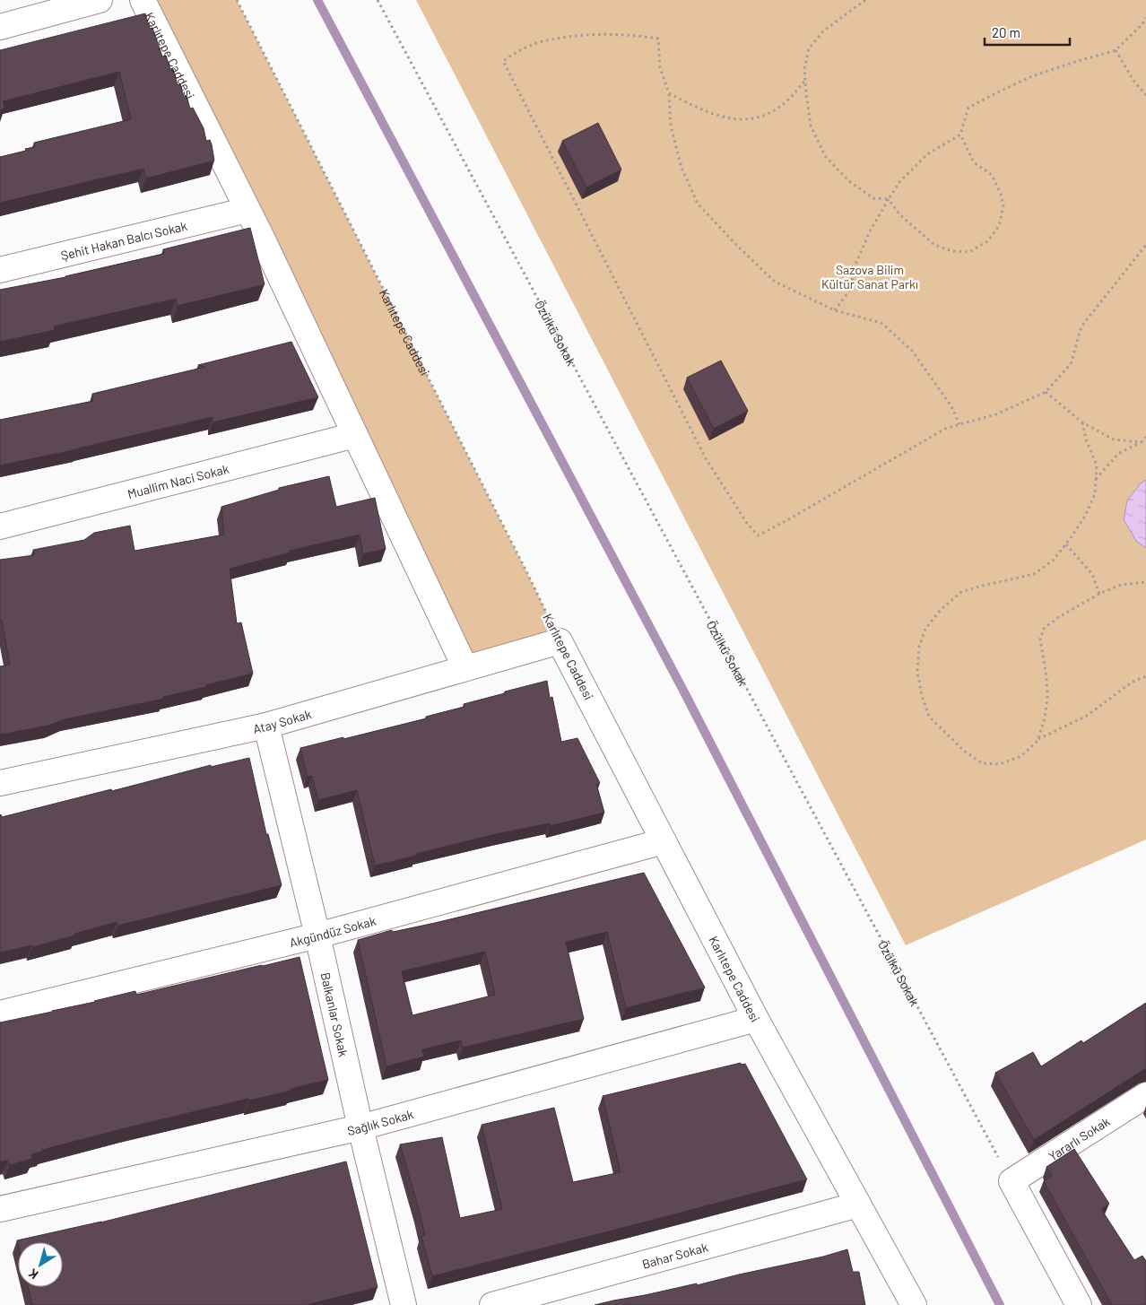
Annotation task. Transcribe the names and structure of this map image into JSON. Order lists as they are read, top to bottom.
{
  "streets": {
    "street": [
      "Karlıtepe Caddesi",
      "Şehit Hakan Balcı Sokak",
      "Muallim Naci Sokak",
      "Atay Sokak",
      "Akgündüz Sokak",
      "Balkanlar Sokak",
      "Sağlık Sokak",
      "Yararlı Sokak",
      "Bahar Sokak"
    ],
    "path": ["Özülkü Sokak"]
  },
  "crossings": [
    ["Karlıtepe Caddesi", "Şehit Hakan Balcı Sokak"],
    ["Karlıtepe Caddesi", "Muallim Naci Sokak"],
    ["Karlıtepe Caddesi", "Atay Sokak"],
    ["Karlıtepe Caddesi", "Akgündüz Sokak"],
    ["Karlıtepe Caddesi", "Sağlık Sokak"],
    ["Karlıtepe Caddesi", "Bahar Sokak"],
    ["Özülkü Sokak", "Yararlı Sokak"],
    ["Atay Sokak", "Balkanlar Sokak"],
    ["Akgündüz Sokak", "Balkanlar Sokak"],
    ["Balkanlar Sokak", "Sağlık Sokak"]
  ],
  "parks": ["Sazova Bilim Kültür Sanat Parkı"],
  "scale_bar": "20 m",
  "north": "bottom left"
}
